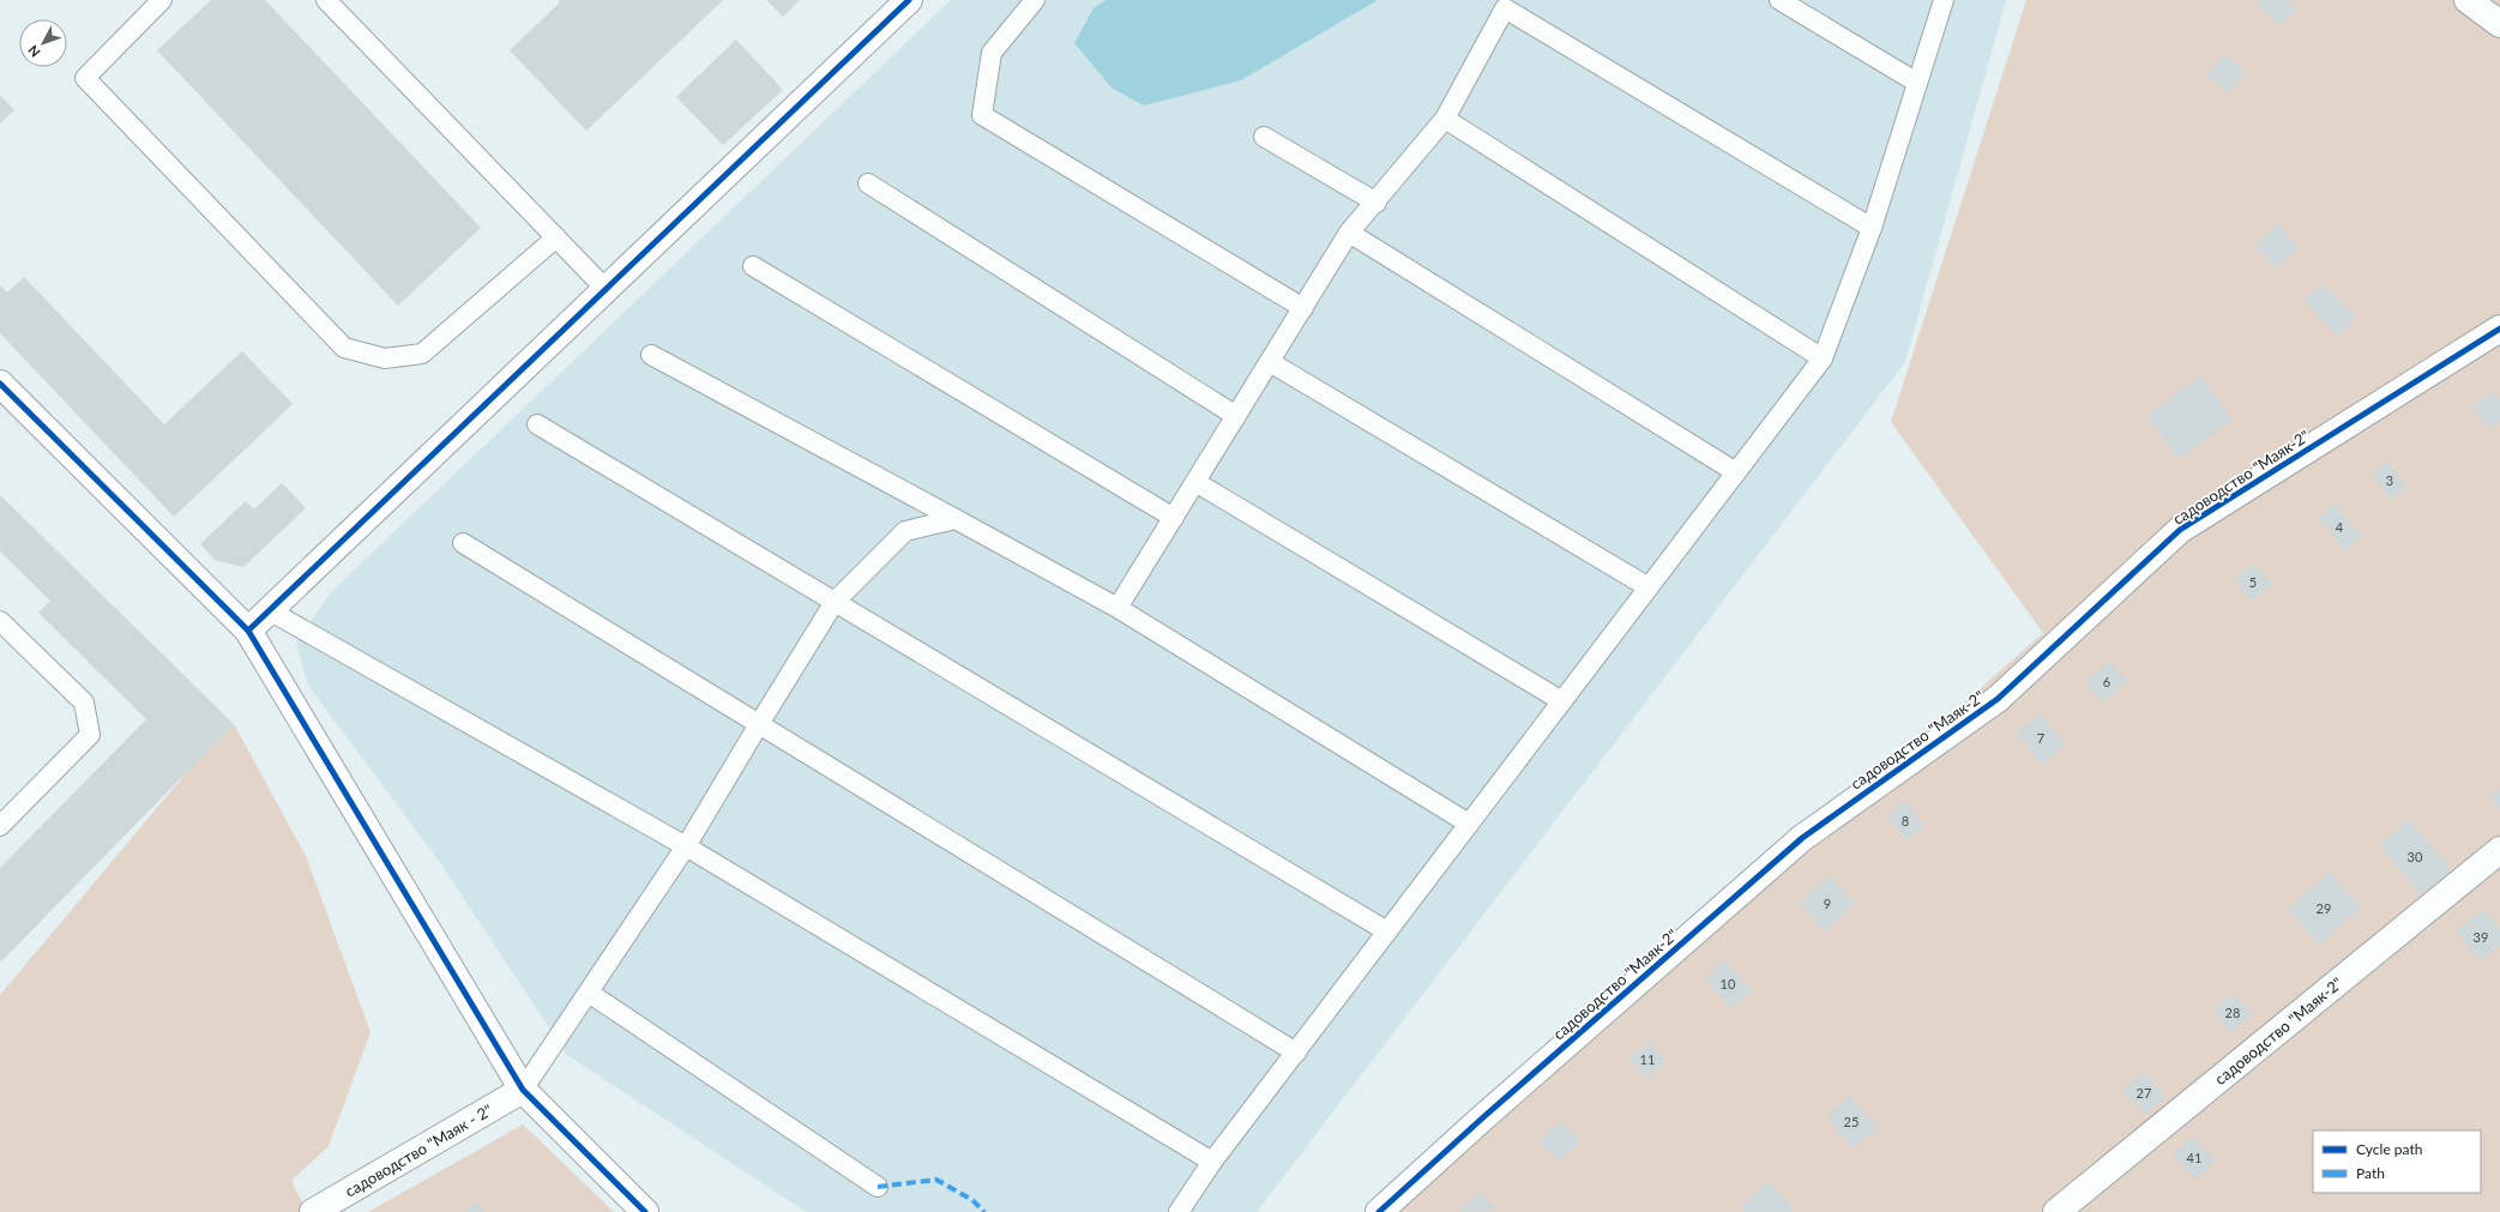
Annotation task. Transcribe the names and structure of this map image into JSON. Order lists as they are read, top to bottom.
{
  "streets": {
    "street": ["садоводство \"Маяк-2\"", "садоводство \"Маяк - 2\""]
  },
  "house_numbers": [
    "3",
    "4",
    "5",
    "6",
    "7",
    "8",
    "30",
    "9",
    "29",
    "39",
    "10",
    "28",
    "11",
    "27",
    "25",
    "41"
  ],
  "legend": ["Cycle path", "Path"],
  "north": "bottom left"
}
